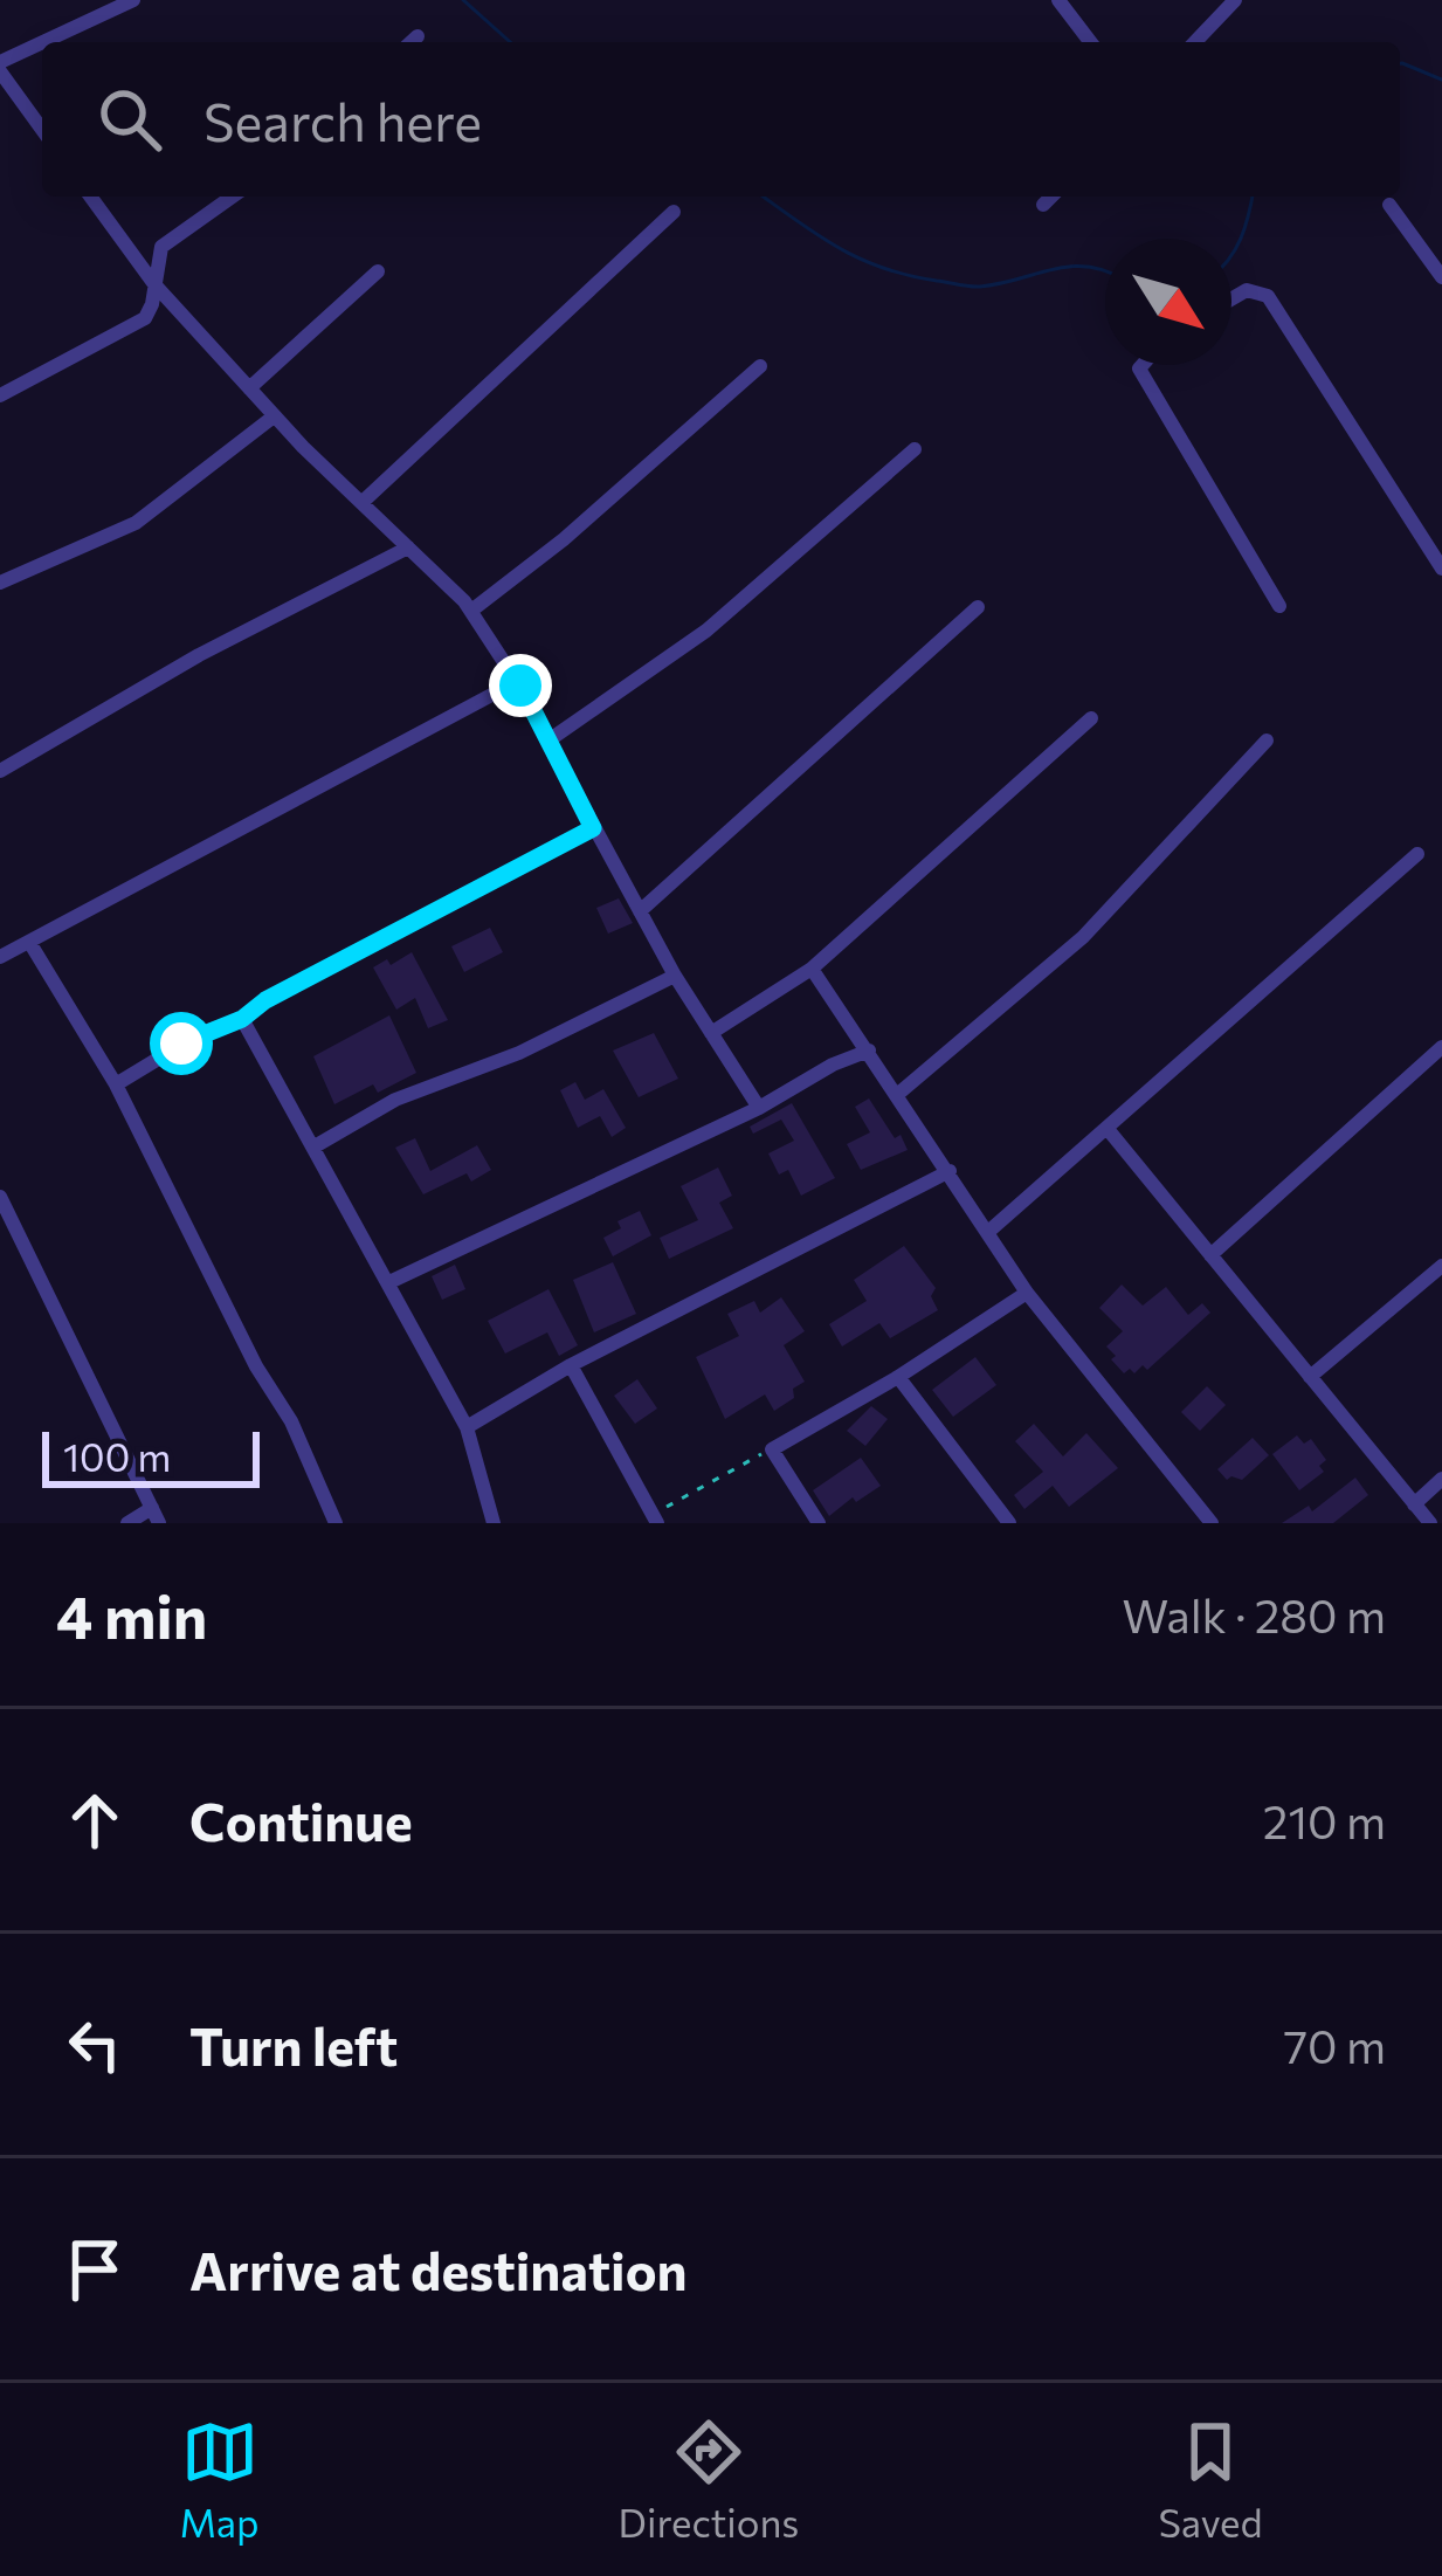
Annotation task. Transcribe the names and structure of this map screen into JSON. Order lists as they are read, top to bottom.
{
  "scale_bar": "100 m",
  "north": "bottom right",
  "page": {
    "search": "Search here",
    "scale": "100 m",
    "heading": ["4 min", "Walk · 280 m"],
    "list": [
      ["Continue", "210 m"],
      ["Turn left", "70 m"],
      "Arrive at destination"
    ],
    "nav": ["Map", "Directions", "Saved"]
  }
}
